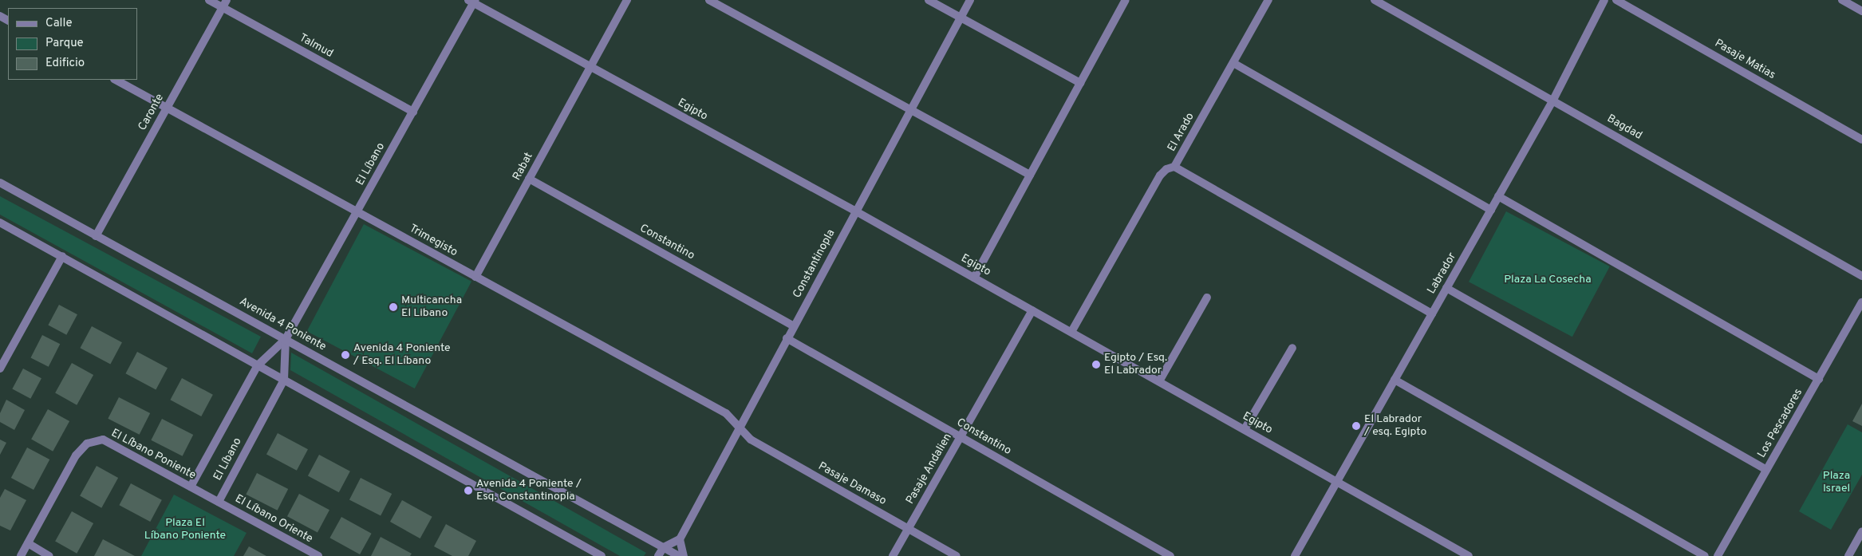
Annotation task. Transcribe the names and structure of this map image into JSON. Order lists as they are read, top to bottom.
{
  "streets": {
    "street": [
      "Talmud",
      "Pasaje Matias",
      "Egipto",
      "Caronte",
      "Bagdad",
      "El Arado",
      "El Líbano",
      "Rabat",
      "Trimegisto",
      "Constantino",
      "Constantinopla",
      "Labrador",
      "Avenida 4 Poniente",
      "Los Pescadores",
      "El Líbano Poniente",
      "Pasaje Andalien",
      "Pasaje Damaso",
      "El Líbano Oriente"
    ]
  },
  "crossings": [
    ["Talmud", "Caronte"],
    ["Talmud", "El Líbano"],
    ["Egipto", "El Arado"],
    ["Egipto", "El Líbano"],
    ["Egipto", "Rabat"],
    ["Egipto", "Constantinopla"],
    ["Egipto", "Labrador"],
    ["Egipto", "Pasaje Andalien"],
    ["Caronte", "Trimegisto"],
    ["Caronte", "Avenida 4 Poniente"],
    ["Bagdad", "Labrador"],
    ["El Líbano", "Trimegisto"],
    ["El Líbano", "Avenida 4 Poniente"],
    ["El Líbano", "El Líbano Poniente"],
    ["El Líbano", "El Líbano Oriente"],
    ["Rabat", "Trimegisto"],
    ["Rabat", "Constantino"],
    ["Trimegisto", "Constantinopla"],
    ["Trimegisto", "Pasaje Damaso"],
    ["Constantino", "Constantinopla"],
    ["Constantino", "Pasaje Andalien"],
    ["Constantinopla", "Pasaje Damaso"],
    ["El Líbano Poniente", "El Líbano Oriente"],
    ["Pasaje Andalien", "Pasaje Damaso"]
  ],
  "parks": ["Plaza La Cosecha", "Plaza Israel", "Plaza El Líbano Poniente"],
  "places": [
    "Multicancha El Libano",
    "Avenida 4 Poniente / Esq. El Líbano",
    "Egipto / Esq. El Labrador",
    "El Labrador / esq. Egipto",
    "Avenida 4 Poniente / Esq. Constantinopla"
  ],
  "legend": ["Calle", "Parque", "Edificio"]
}
